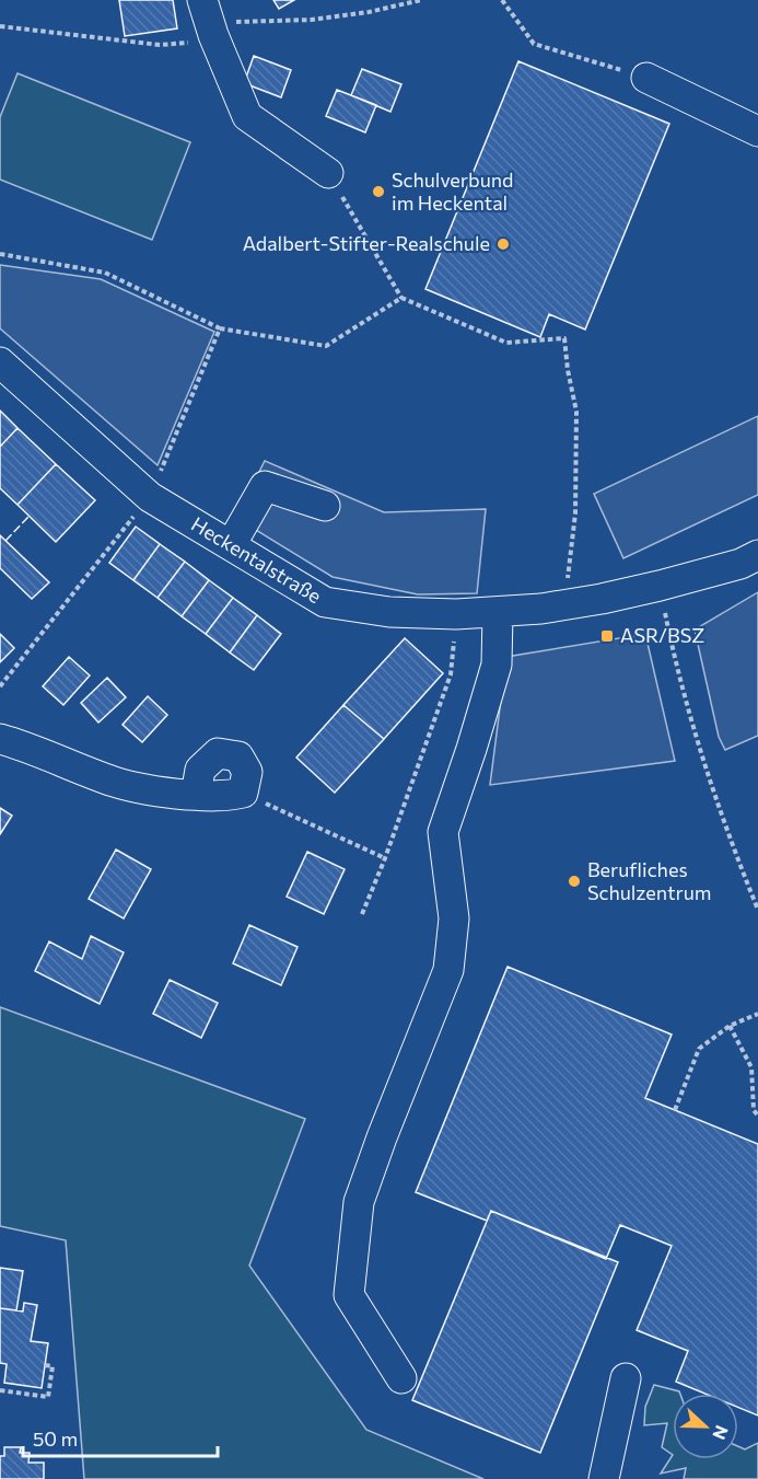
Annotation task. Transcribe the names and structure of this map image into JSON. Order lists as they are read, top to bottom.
{
  "streets": {
    "street": ["Heckentalstraße"]
  },
  "places": {
    "other": ["Schulverbund im Heckental", "Adalbert-Stifter-Realschule", "Berufliches Schulzentrum"],
    "transit": ["ASR/BSZ"]
  },
  "scale_bar": "50 m",
  "north": "right"
}
